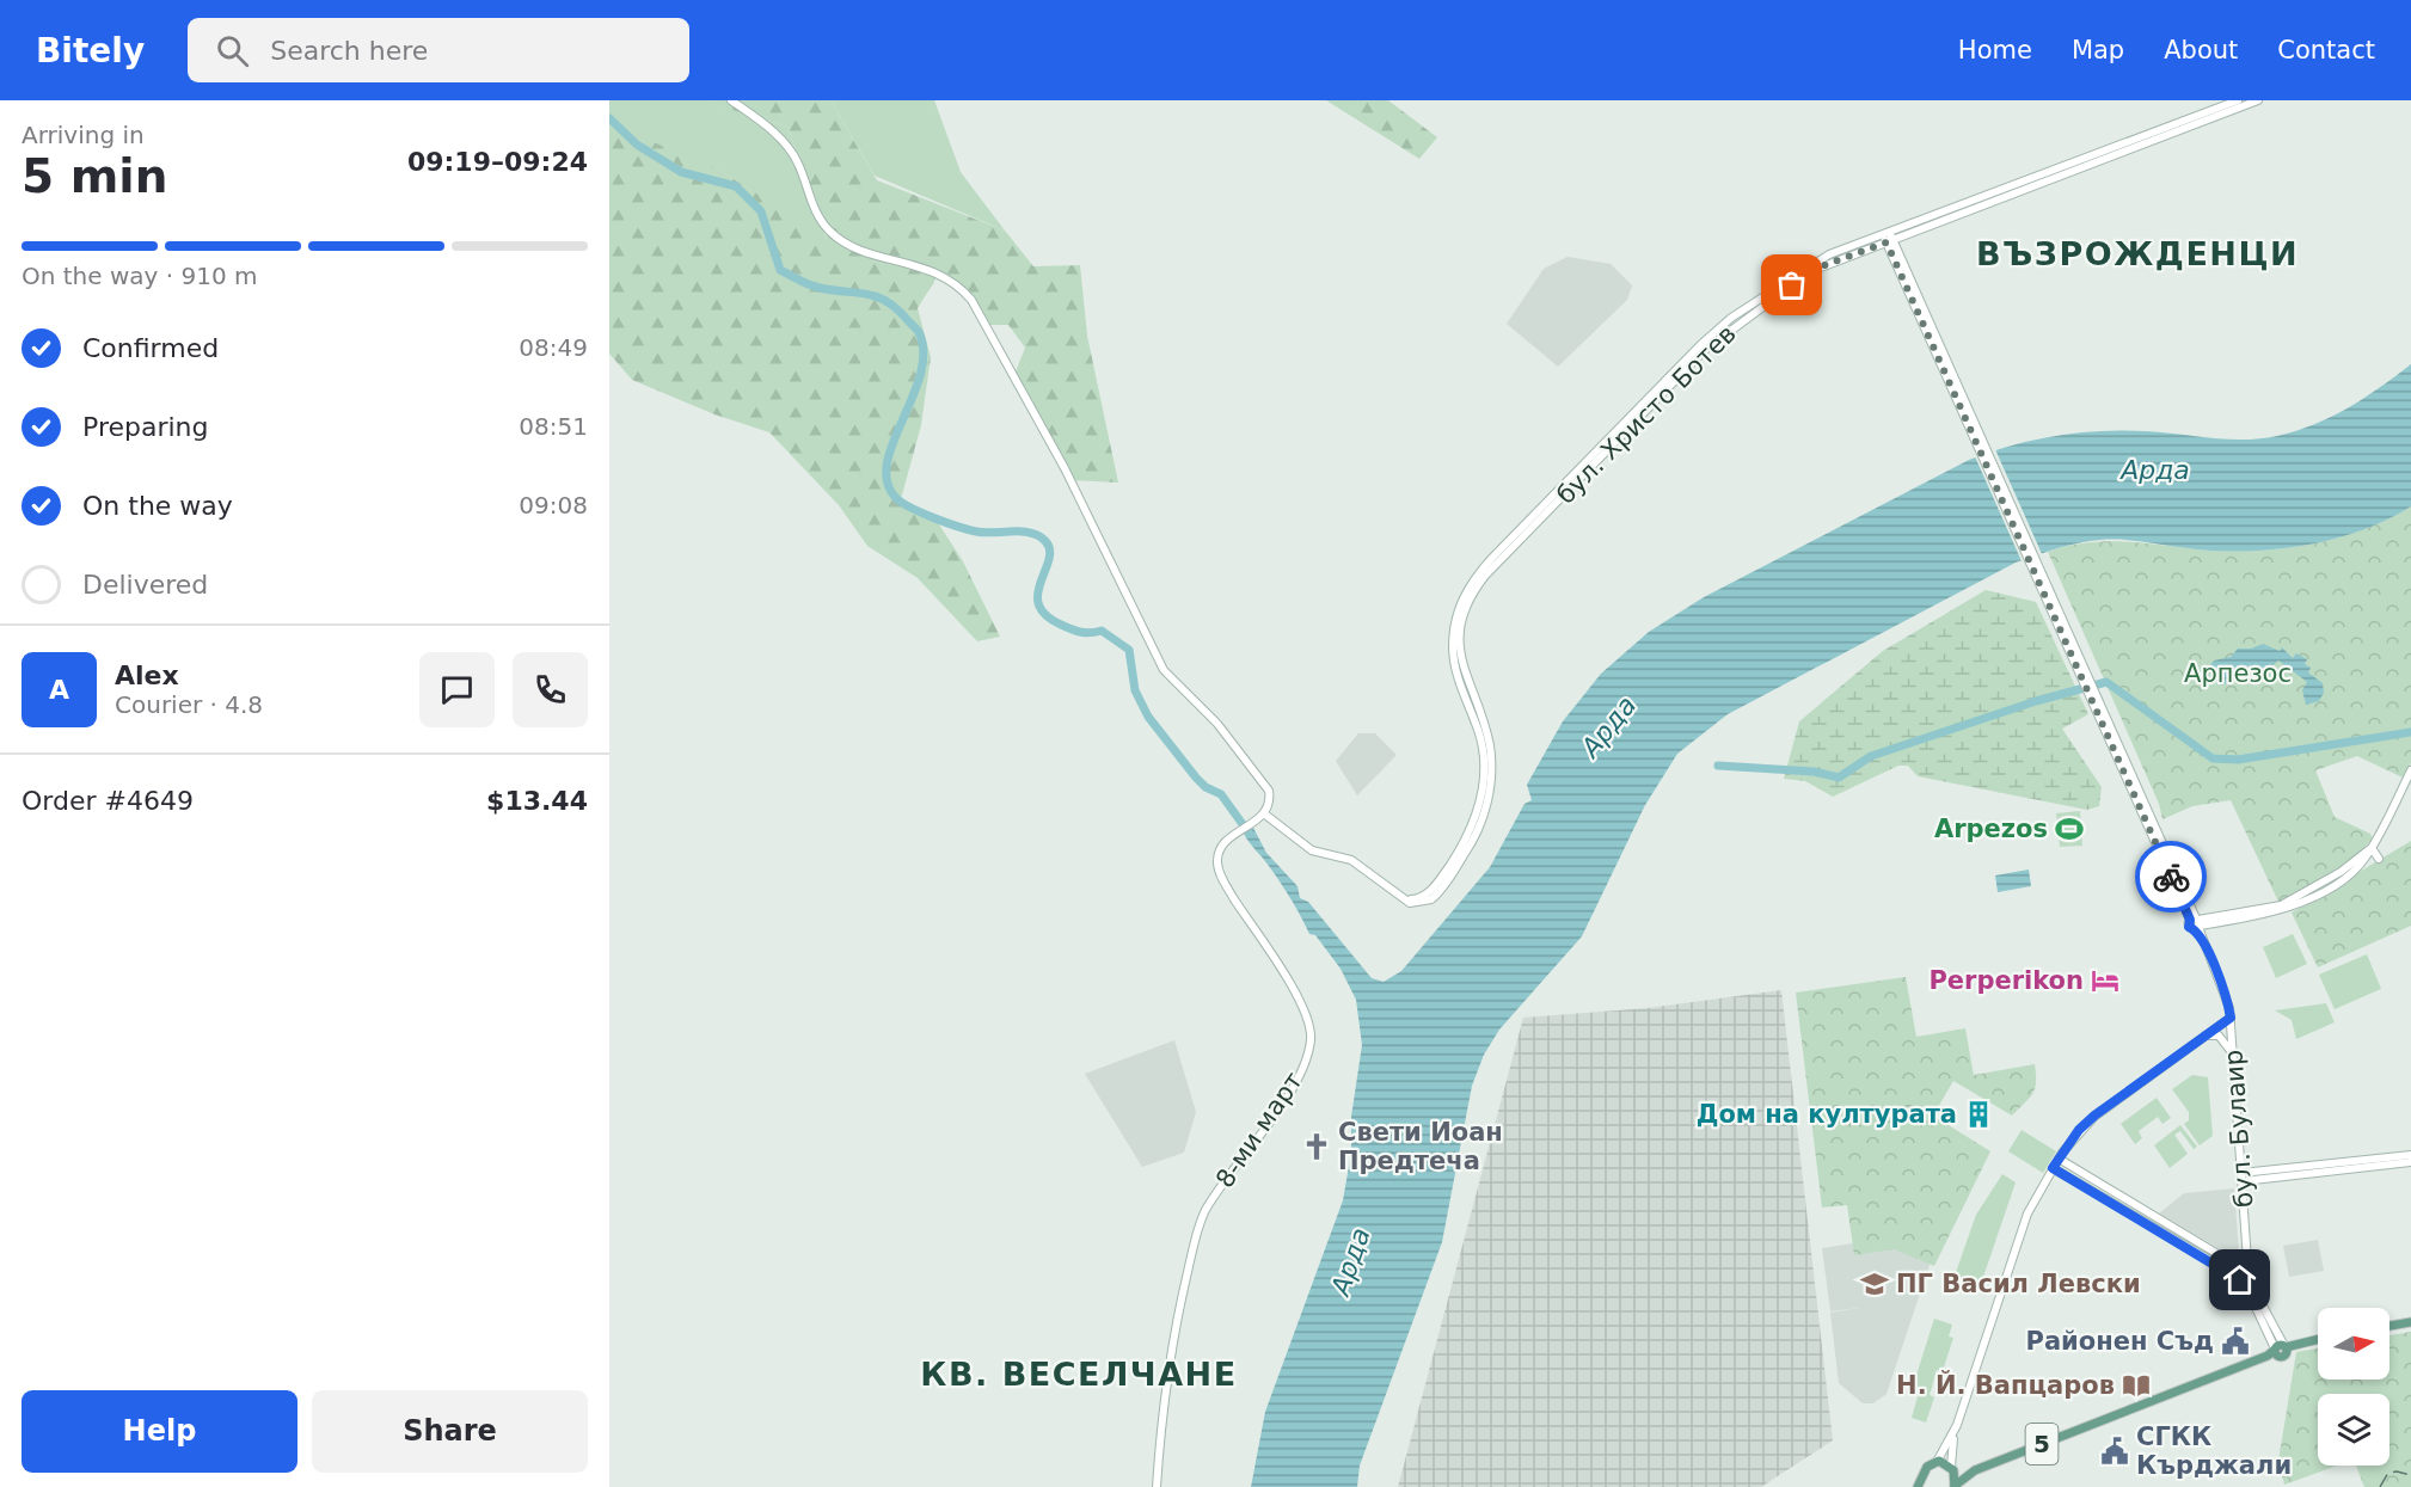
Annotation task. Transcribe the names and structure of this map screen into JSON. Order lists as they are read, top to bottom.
{
  "streets": {
    "main road": [
      "бул. Христо Ботев",
      "бул. Булаир",
      "8-ми март",
      "5"
    ]
  },
  "crossings": [
    ["бул. Христо Ботев", "бул. Булаир"],
    ["бул. Христо Ботев", "8-ми март"],
    ["бул. Булаир", "5"]
  ],
  "districts": ["ВЪЗРОЖДЕНЦИ", "КВ. ВЕСЕЛЧАНЕ"],
  "water": ["Арда"],
  "parks": ["Арпезос"],
  "places": {
    "sports": ["Arpezos"],
    "hotel": ["Perperikon"],
    "building": ["Дом на културата"],
    "church": ["Свети Иоан Предтеча"],
    "school or university": ["ПГ Васил Левски"],
    "public building": ["Районен Съд", "СГКК Кърджали"],
    "library": ["Н. Й. Вапцаров"]
  },
  "north": "right",
  "page": {
    "header": "Bitely",
    "search": "Search here",
    "nav": [
      "Home",
      "Map",
      "About",
      "Contact"
    ],
    "heading": ["5 min", "Arriving in", "09:19–09:24"],
    "panel": [
      "Alex",
      "Courier · 4.8",
      "Order #4649",
      "$13.44"
    ],
    "bar": "On the way · 910 m",
    "list": [
      ["Confirmed", "08:49"],
      ["Preparing", "08:51"],
      ["On the way", "09:08"],
      "Delivered"
    ],
    "round": "A",
    "buttons": ["Help", "Share"]
  }
}
